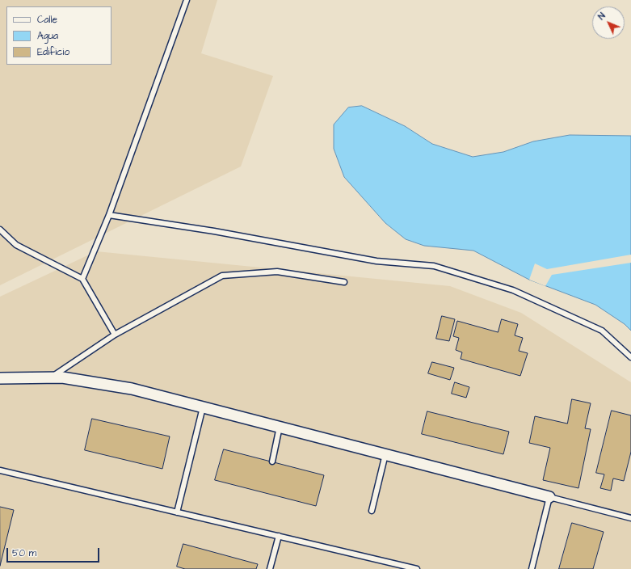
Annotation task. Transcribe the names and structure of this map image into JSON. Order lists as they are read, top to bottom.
{
  "legend": ["Calle", "Agua", "Edificio"],
  "scale_bar": "50 m",
  "north": "top left"
}
